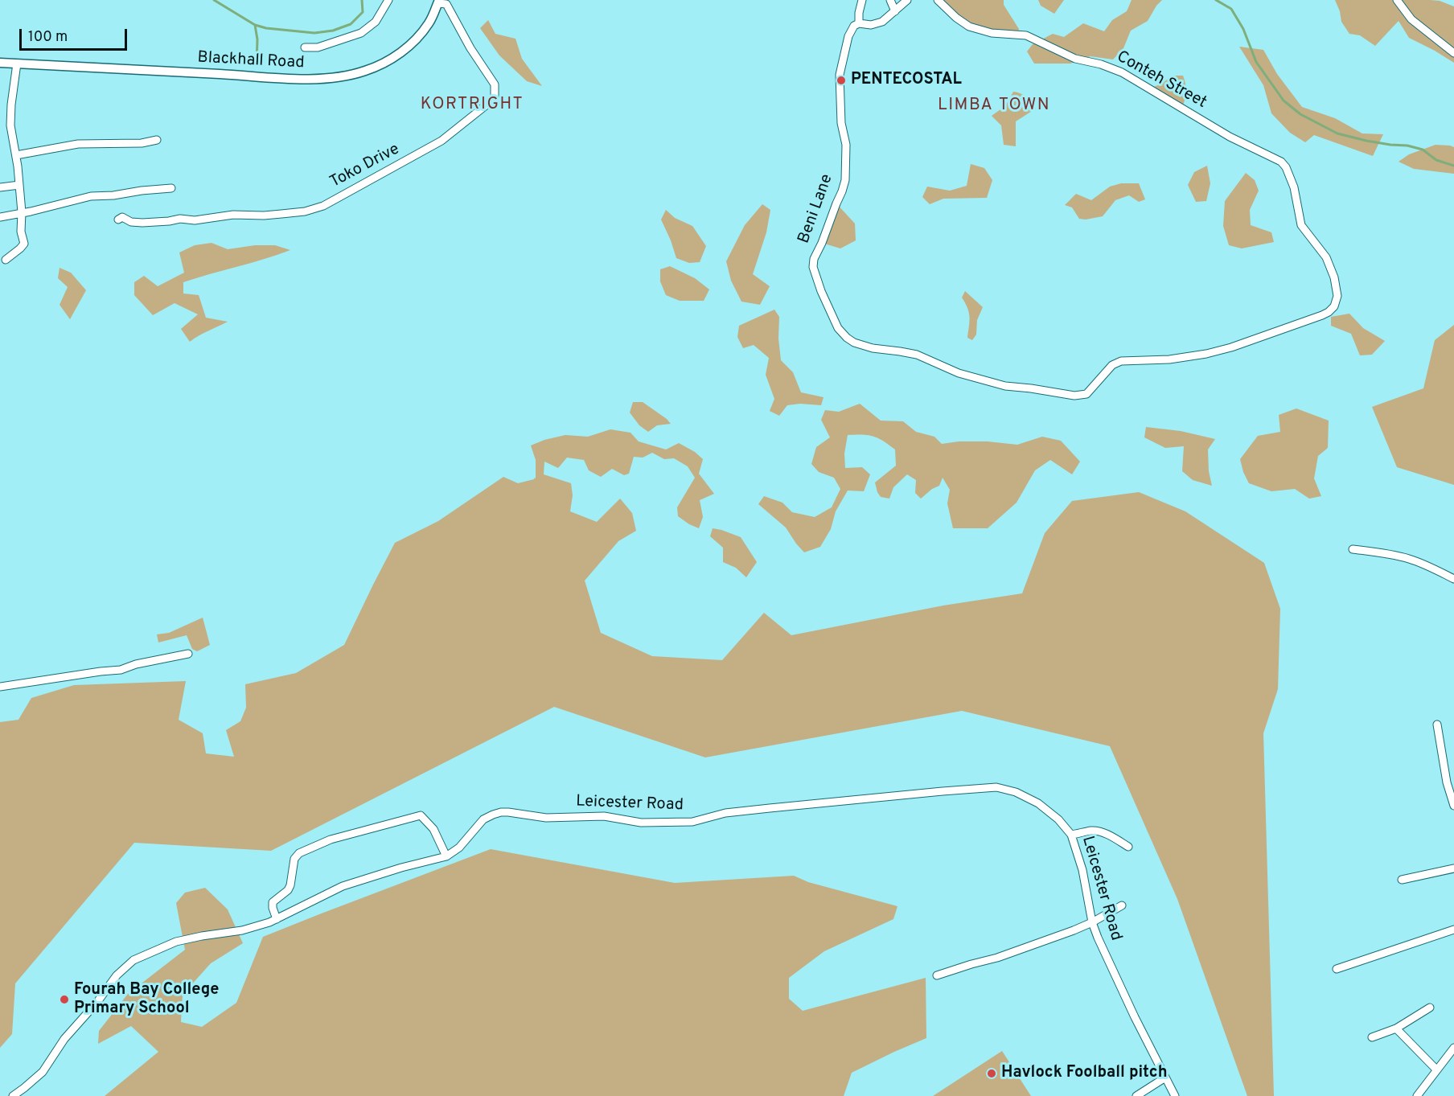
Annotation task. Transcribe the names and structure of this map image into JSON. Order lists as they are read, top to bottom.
{
  "streets": {
    "main road": ["Blackhall Road"],
    "street": [
      "Conteh Street",
      "Toko Drive",
      "Beni Lane",
      "Leicester Road"
    ]
  },
  "crossings": [
    ["Blackhall Road", "Toko Drive"],
    ["Conteh Street", "Beni Lane"]
  ],
  "districts": ["KORTRIGHT", "LIMBA TOWN"],
  "places": ["PENTECOSTAL", "Fourah Bay College Primary School", "Havlock Foolball pitch"],
  "scale_bar": "100 m"
}
